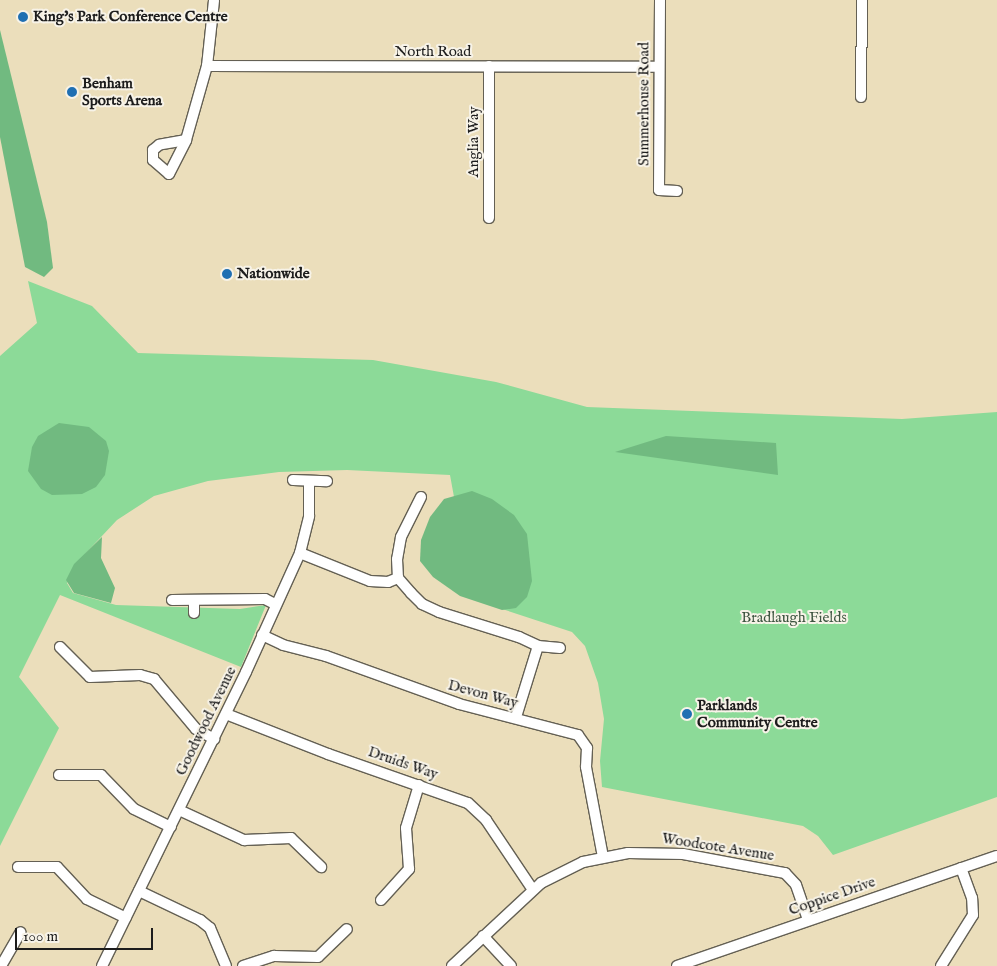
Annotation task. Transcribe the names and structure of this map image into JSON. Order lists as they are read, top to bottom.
{
  "streets": {
    "street": [
      "North Road",
      "Summerhouse Road",
      "Anglia Way",
      "Devon Way",
      "Goodwood Avenue",
      "Druids Way",
      "Woodcote Avenue",
      "Coppice Drive"
    ]
  },
  "crossings": [
    ["North Road", "Summerhouse Road"],
    ["North Road", "Anglia Way"],
    ["Devon Way", "Goodwood Avenue"],
    ["Devon Way", "Woodcote Avenue"],
    ["Goodwood Avenue", "Druids Way"],
    ["Druids Way", "Woodcote Avenue"],
    ["Woodcote Avenue", "Coppice Drive"]
  ],
  "parks": ["Bradlaugh Fields"],
  "places": [
    "King's Park Conference Centre",
    "Benham Sports Arena",
    "Nationwide",
    "Parklands Community Centre"
  ],
  "scale_bar": "100 m"
}
